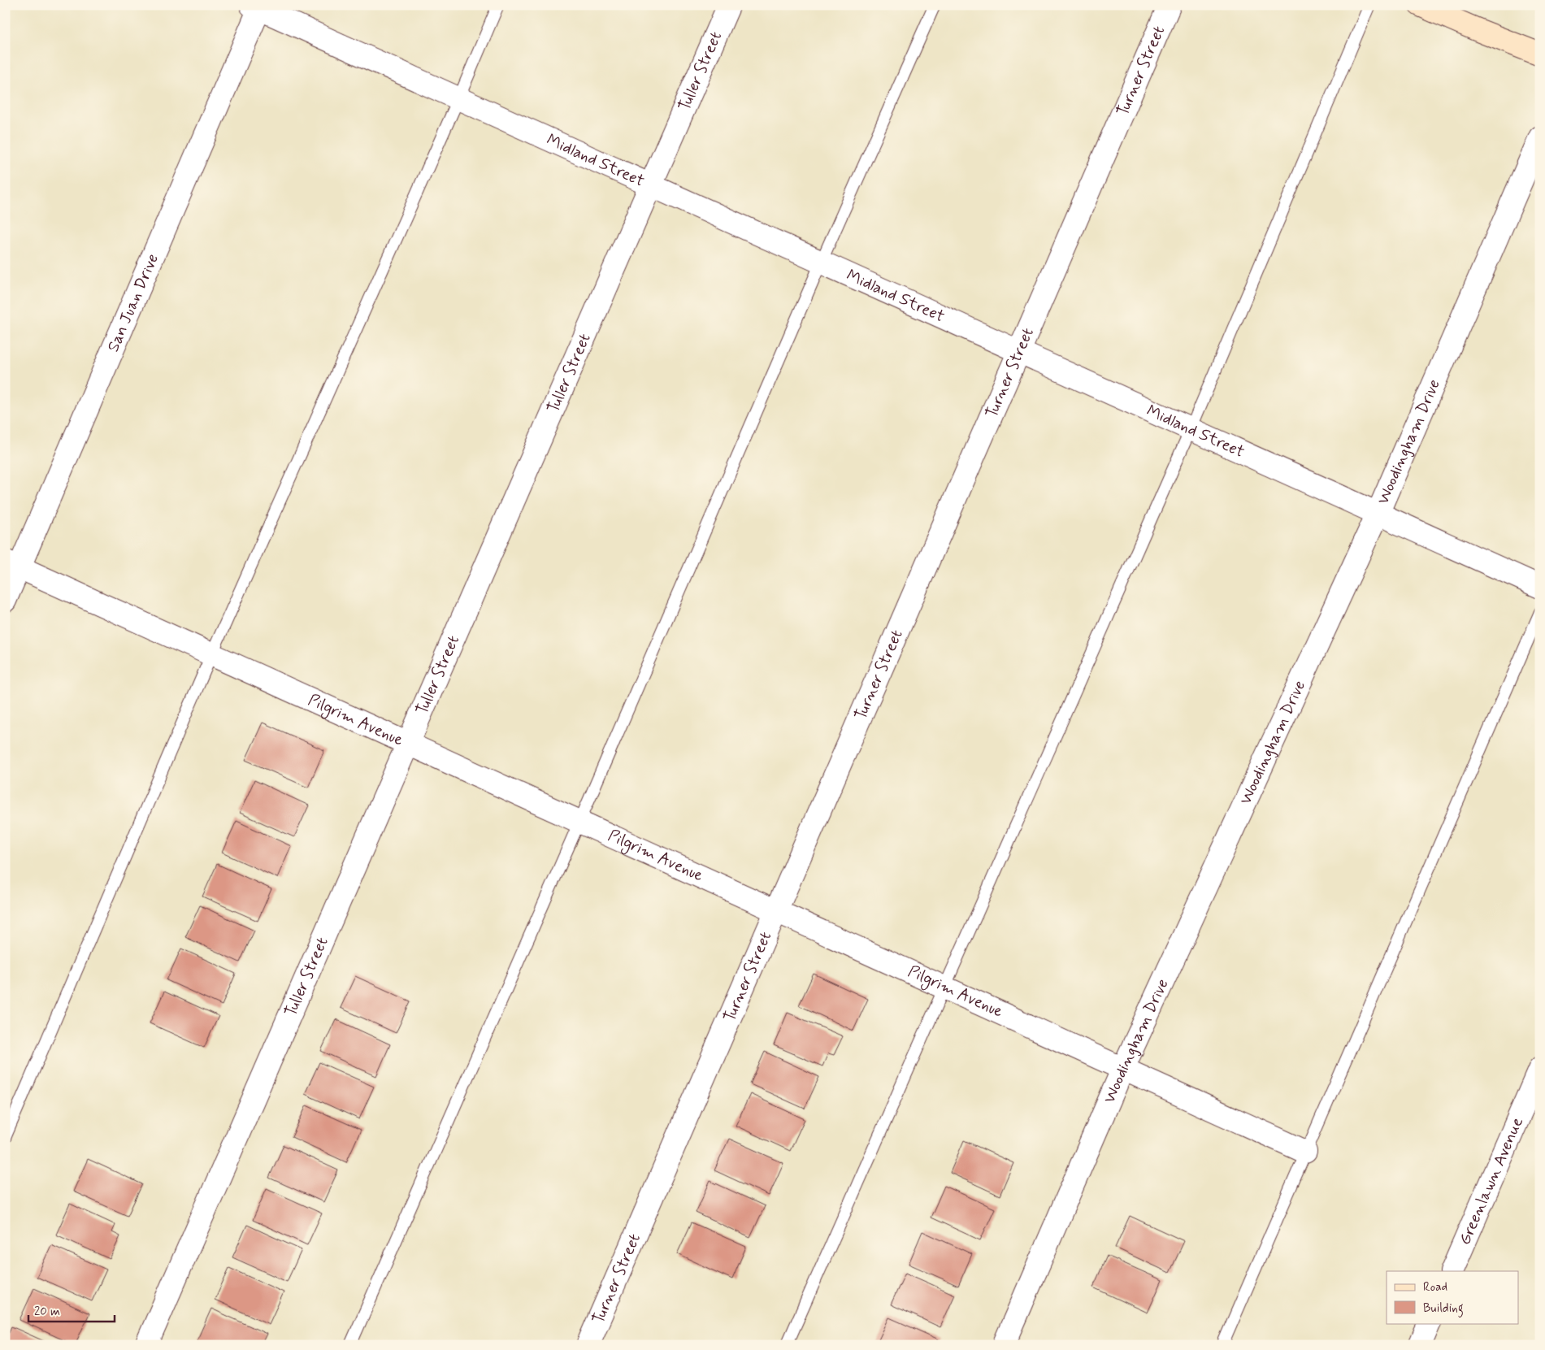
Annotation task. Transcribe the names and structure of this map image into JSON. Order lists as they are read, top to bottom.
{
  "streets": {
    "street": [
      "Tuller Street",
      "Turner Street",
      "Midland Street",
      "San Juan Drive",
      "Woodingham Drive",
      "Pilgrim Avenue",
      "Greenlawn Avenue"
    ]
  },
  "crossings": [
    ["Tuller Street", "Midland Street"],
    ["Tuller Street", "Pilgrim Avenue"],
    ["Turner Street", "Midland Street"],
    ["Turner Street", "Pilgrim Avenue"],
    ["Midland Street", "San Juan Drive"],
    ["Midland Street", "Woodingham Drive"],
    ["San Juan Drive", "Pilgrim Avenue"],
    ["Woodingham Drive", "Pilgrim Avenue"]
  ],
  "legend": ["Road", "Building"],
  "scale_bar": "20 m"
}
